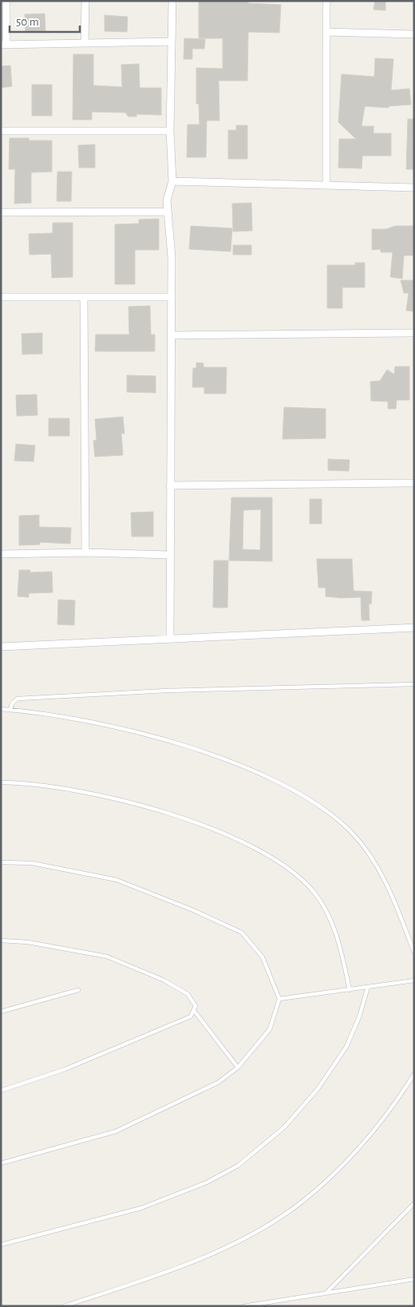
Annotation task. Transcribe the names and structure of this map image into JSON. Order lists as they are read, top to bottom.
{
  "scale_bar": "50 m"
}
